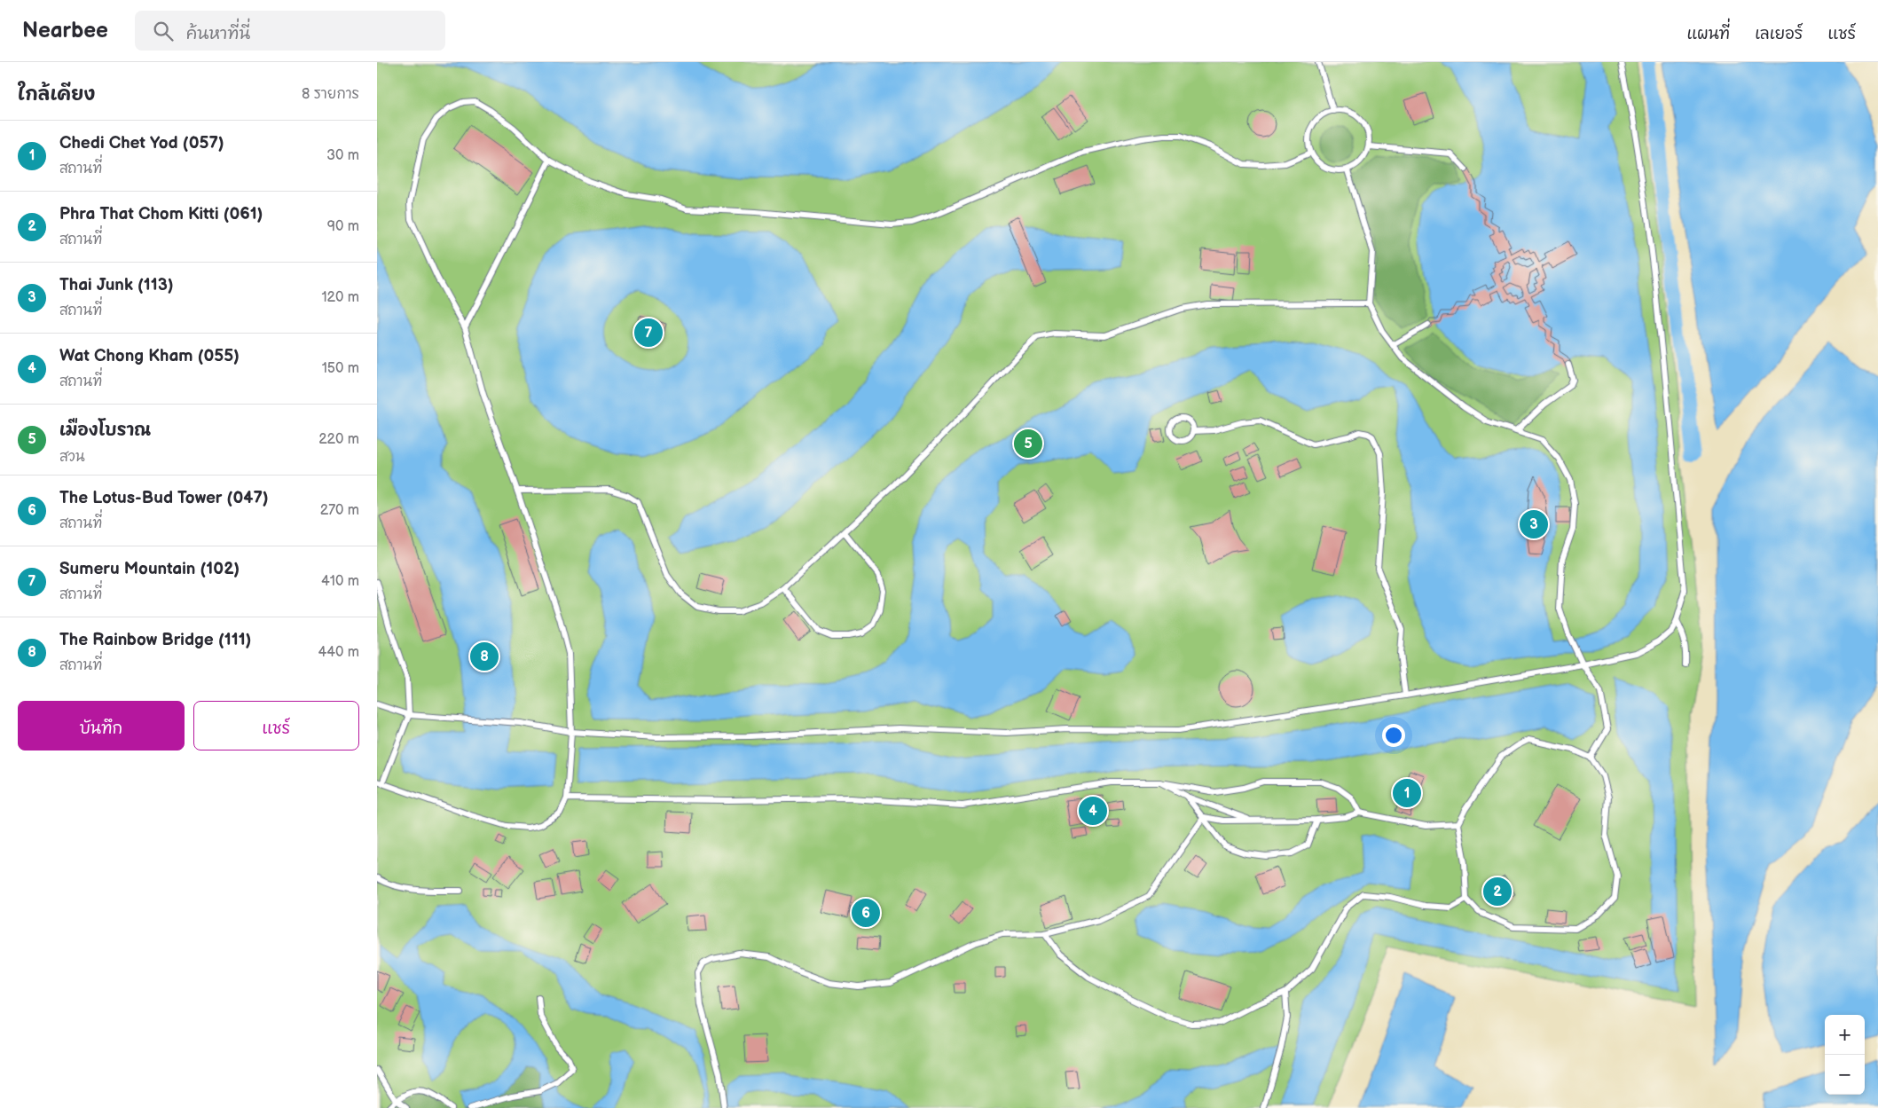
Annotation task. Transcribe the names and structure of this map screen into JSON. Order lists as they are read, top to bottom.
{
  "page": {
    "header": "Nearbee",
    "search": "ค้นหาที่นี่",
    "nav": ["แผนที่", "เลเยอร์", "แชร์"],
    "heading": ["ใกล้เคียง", "8 รายการ"],
    "list": [
      {
        "mark": "1",
        "name": "Chedi Chet Yod (057)",
        "note": "สถานที่",
        "value": "30 m"
      },
      {
        "mark": "2",
        "name": "Phra That Chom Kitti (061)",
        "note": "สถานที่",
        "value": "90 m"
      },
      {
        "mark": "3",
        "name": "Thai Junk (113)",
        "note": "สถานที่",
        "value": "120 m"
      },
      {
        "mark": "4",
        "name": "Wat Chong Kham (055)",
        "note": "สถานที่",
        "value": "150 m"
      },
      {
        "mark": "5",
        "name": "เมืองโบราณ",
        "note": "สวน",
        "value": "220 m"
      },
      {
        "mark": "6",
        "name": "The Lotus-Bud Tower (047)",
        "note": "สถานที่",
        "value": "270 m"
      },
      {
        "mark": "7",
        "name": "Sumeru Mountain (102)",
        "note": "สถานที่",
        "value": "410 m"
      },
      {
        "mark": "8",
        "name": "The Rainbow Bridge (111)",
        "note": "สถานที่",
        "value": "440 m"
      }
    ],
    "pins": [
      "7",
      "5",
      "3",
      "8",
      "1",
      "4",
      "2",
      "6"
    ],
    "buttons": ["บันทึก", "แชร์"],
    "map_buttons": ["+", "−"]
  }
}
